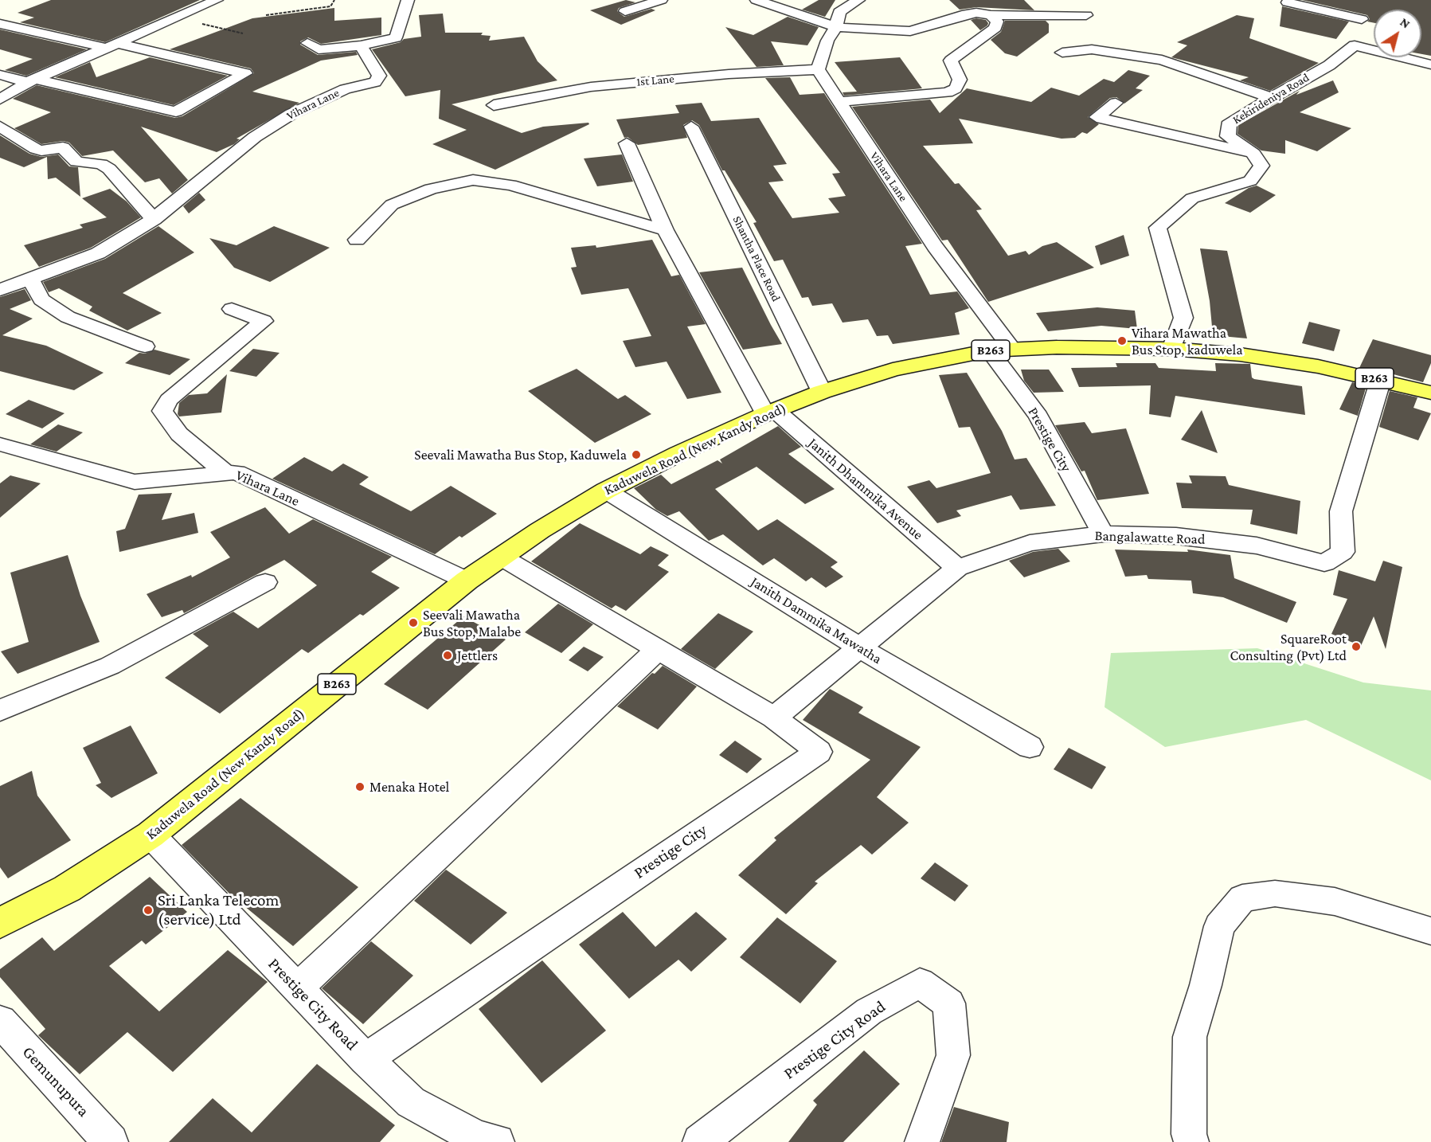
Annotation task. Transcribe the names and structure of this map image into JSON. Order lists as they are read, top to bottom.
{
  "streets": {
    "main road": ["B263", "Kaduwela Road (New Kandy Road)"],
    "street": [
      "1st Lane",
      "Kekirideniya Road",
      "Vihara Lane",
      "Shantha Place Road",
      "Prestige City",
      "Janith Dhammika Avenue",
      "Bangalawatte Road",
      "Janith Dammika Mawatha",
      "Prestige City Road",
      "Gemunupura"
    ]
  },
  "crossings": [
    ["1st Lane", "Vihara Lane"],
    ["Vihara Lane", "Kaduwela Road (New Kandy Road)"],
    ["Shantha Place Road", "Kaduwela Road (New Kandy Road)"],
    ["Prestige City", "Kaduwela Road (New Kandy Road)"],
    ["Prestige City", "Bangalawatte Road"],
    ["Prestige City", "Prestige City Road"],
    ["Kaduwela Road (New Kandy Road)", "Janith Dhammika Avenue"],
    ["Kaduwela Road (New Kandy Road)", "Bangalawatte Road"],
    ["Kaduwela Road (New Kandy Road)", "Janith Dammika Mawatha"],
    ["Kaduwela Road (New Kandy Road)", "Prestige City Road"],
    ["Janith Dhammika Avenue", "Bangalawatte Road"],
    ["Bangalawatte Road", "Janith Dammika Mawatha"]
  ],
  "places": [
    "Vihara Mawatha Bus Stop, kaduwela",
    "Seevali Mawatha Bus Stop, Kaduwela",
    "Seevali Mawatha Bus Stop, Malabe",
    "SquareRoot Consulting (Pvt) Ltd",
    "Jettlers",
    "Menaka Hotel",
    "Sri Lanka Telecom (service) Ltd"
  ],
  "north": "top right"
}
